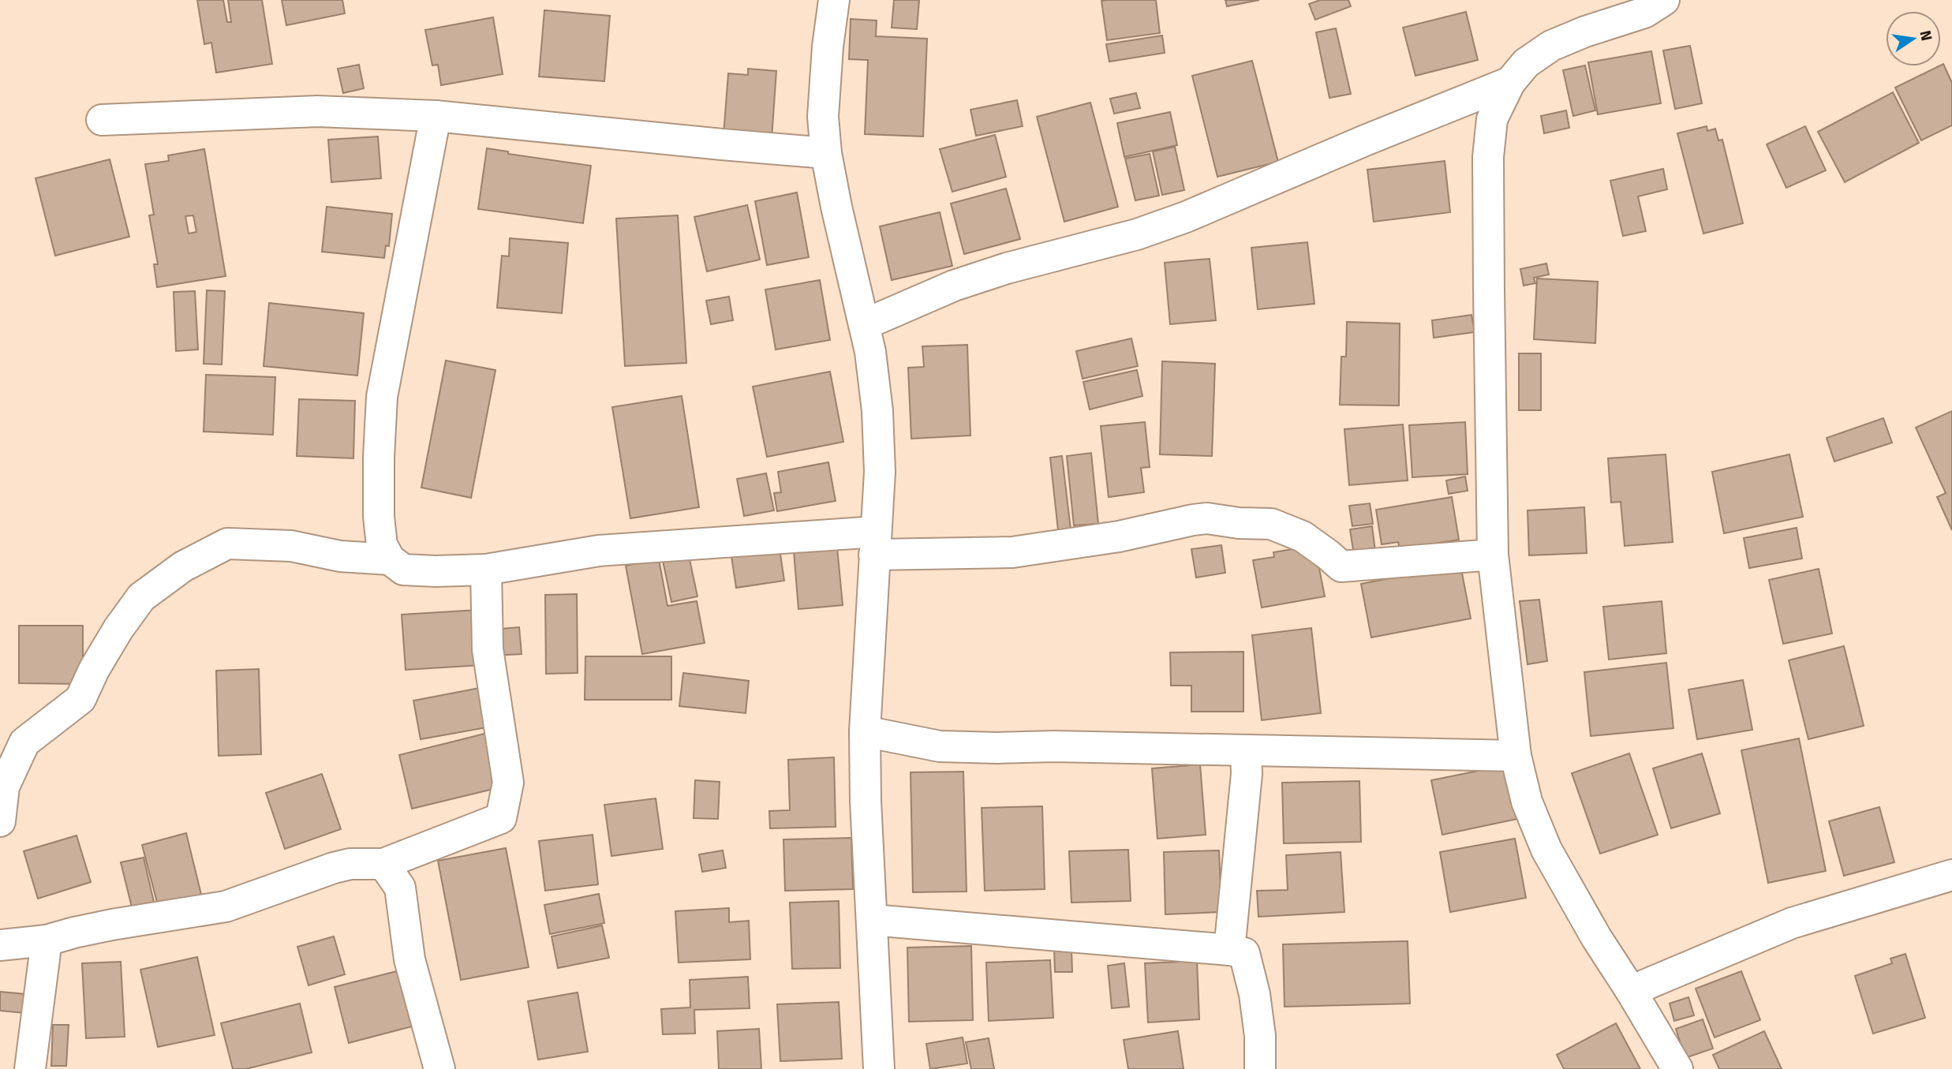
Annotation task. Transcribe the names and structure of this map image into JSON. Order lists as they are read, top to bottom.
{
  "north": "right"
}
